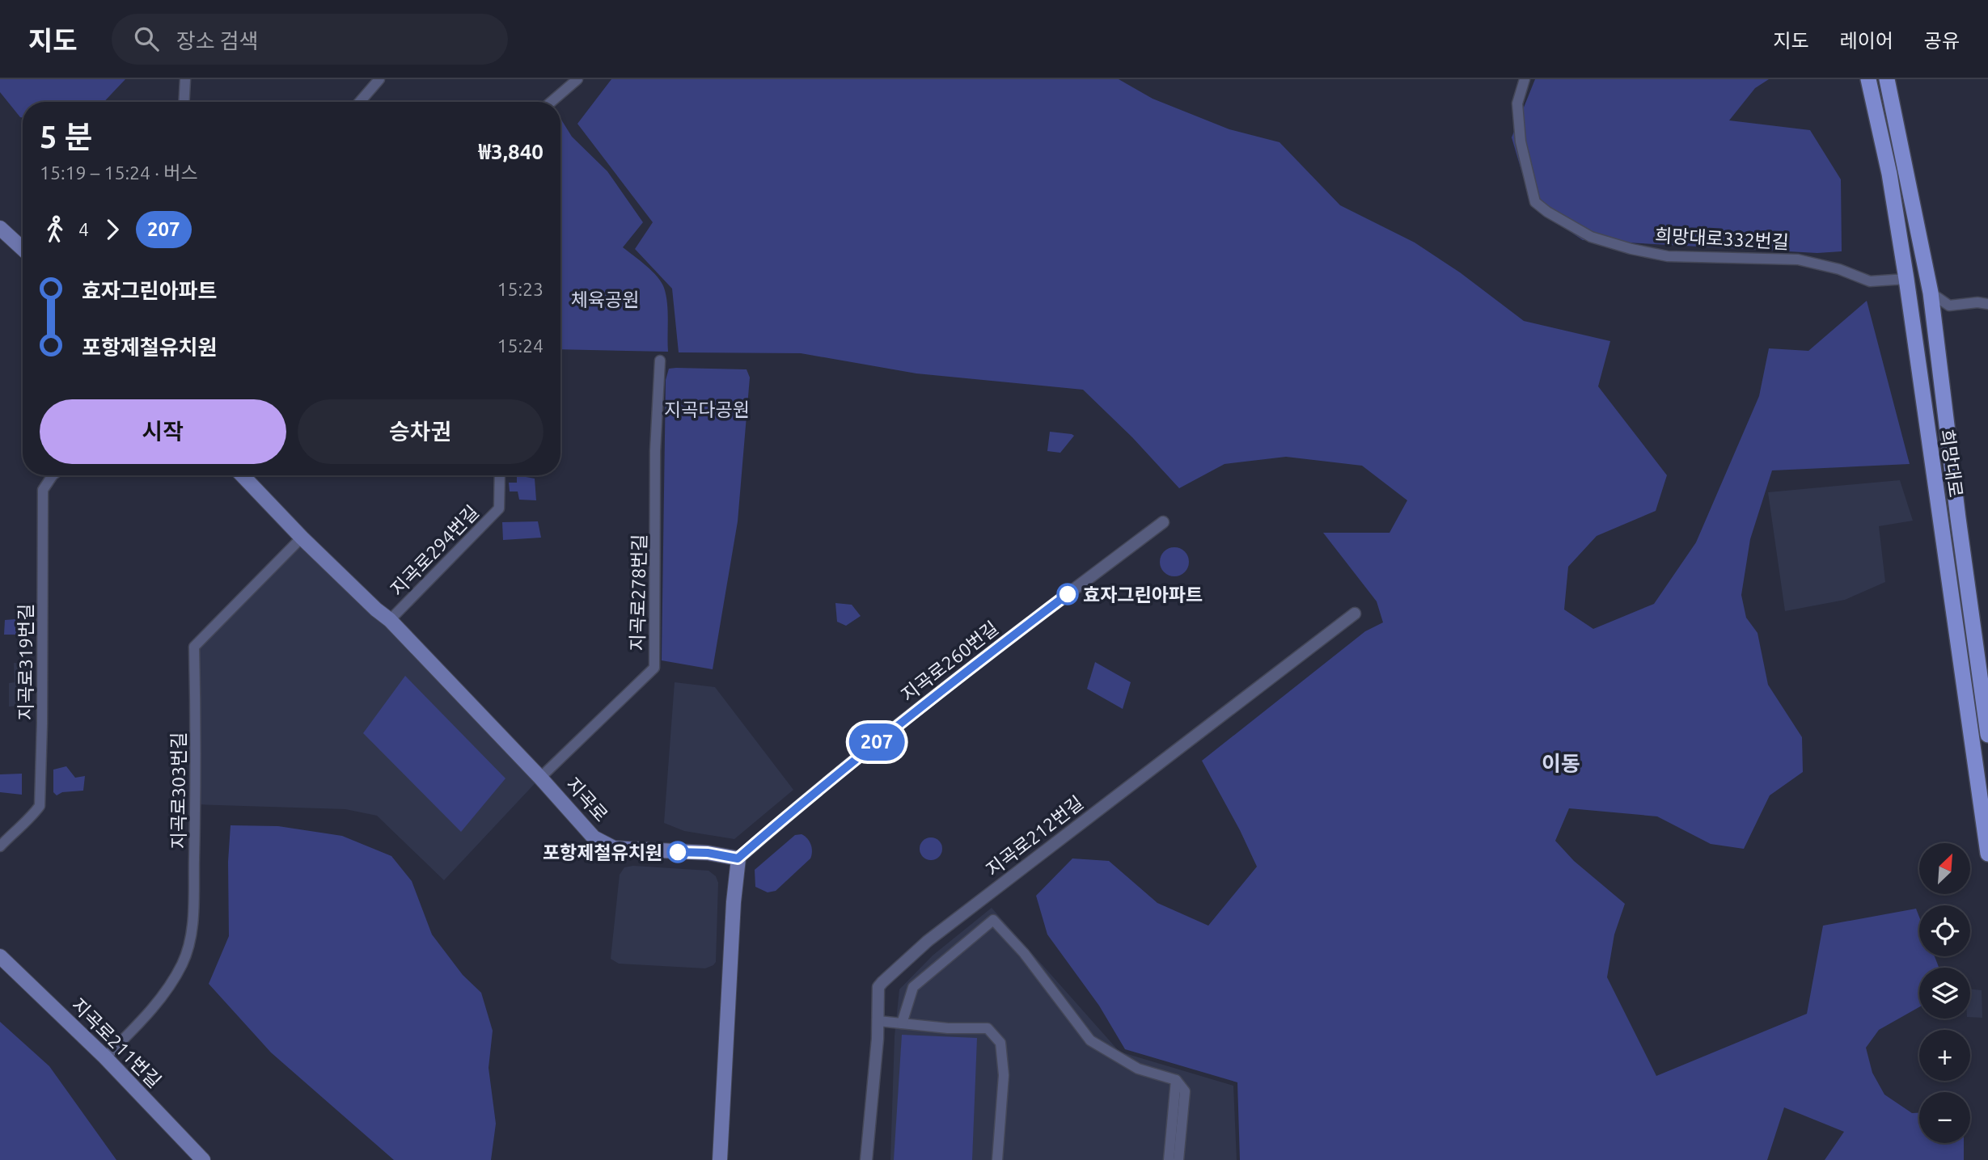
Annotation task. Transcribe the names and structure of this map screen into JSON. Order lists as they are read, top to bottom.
{
  "streets": {
    "main road": ["희망대로", "지곡로", "지곡로211번길"],
    "street": [
      "희망대로332번길",
      "지곡로294번길",
      "지곡로278번길",
      "지곡로260번길",
      "지곡로319번길",
      "지곡로303번길",
      "지곡로212번길"
    ]
  },
  "crossings": [
    ["희망대로332번길", "희망대로"],
    ["지곡로294번길", "지곡로"],
    ["지곡로278번길", "지곡로"],
    ["지곡로260번길", "지곡로"],
    ["지곡로303번길", "지곡로"],
    ["지곡로303번길", "지곡로211번길"]
  ],
  "districts": ["이동"],
  "parks": ["체육공원", "지곡다공원"],
  "places": ["효자그린아파트", "포항제철유치원"],
  "lines": ["bus line 207"],
  "north": "top right",
  "page": {
    "header": "지도",
    "search": "장소 검색",
    "nav": ["지도", "레이어", "공유"],
    "on_map": "207",
    "heading": ["5 분", "15:19 – 15:24 · 버스", "₩3,840"],
    "legs": ["4", "207"],
    "list": [
      {
        "name": "효자그린아파트",
        "value": "15:23"
      },
      {
        "name": "포항제철유치원",
        "value": "15:24"
      }
    ],
    "buttons": ["시작", "승차권"],
    "map_buttons": ["+", "−"]
  }
}
